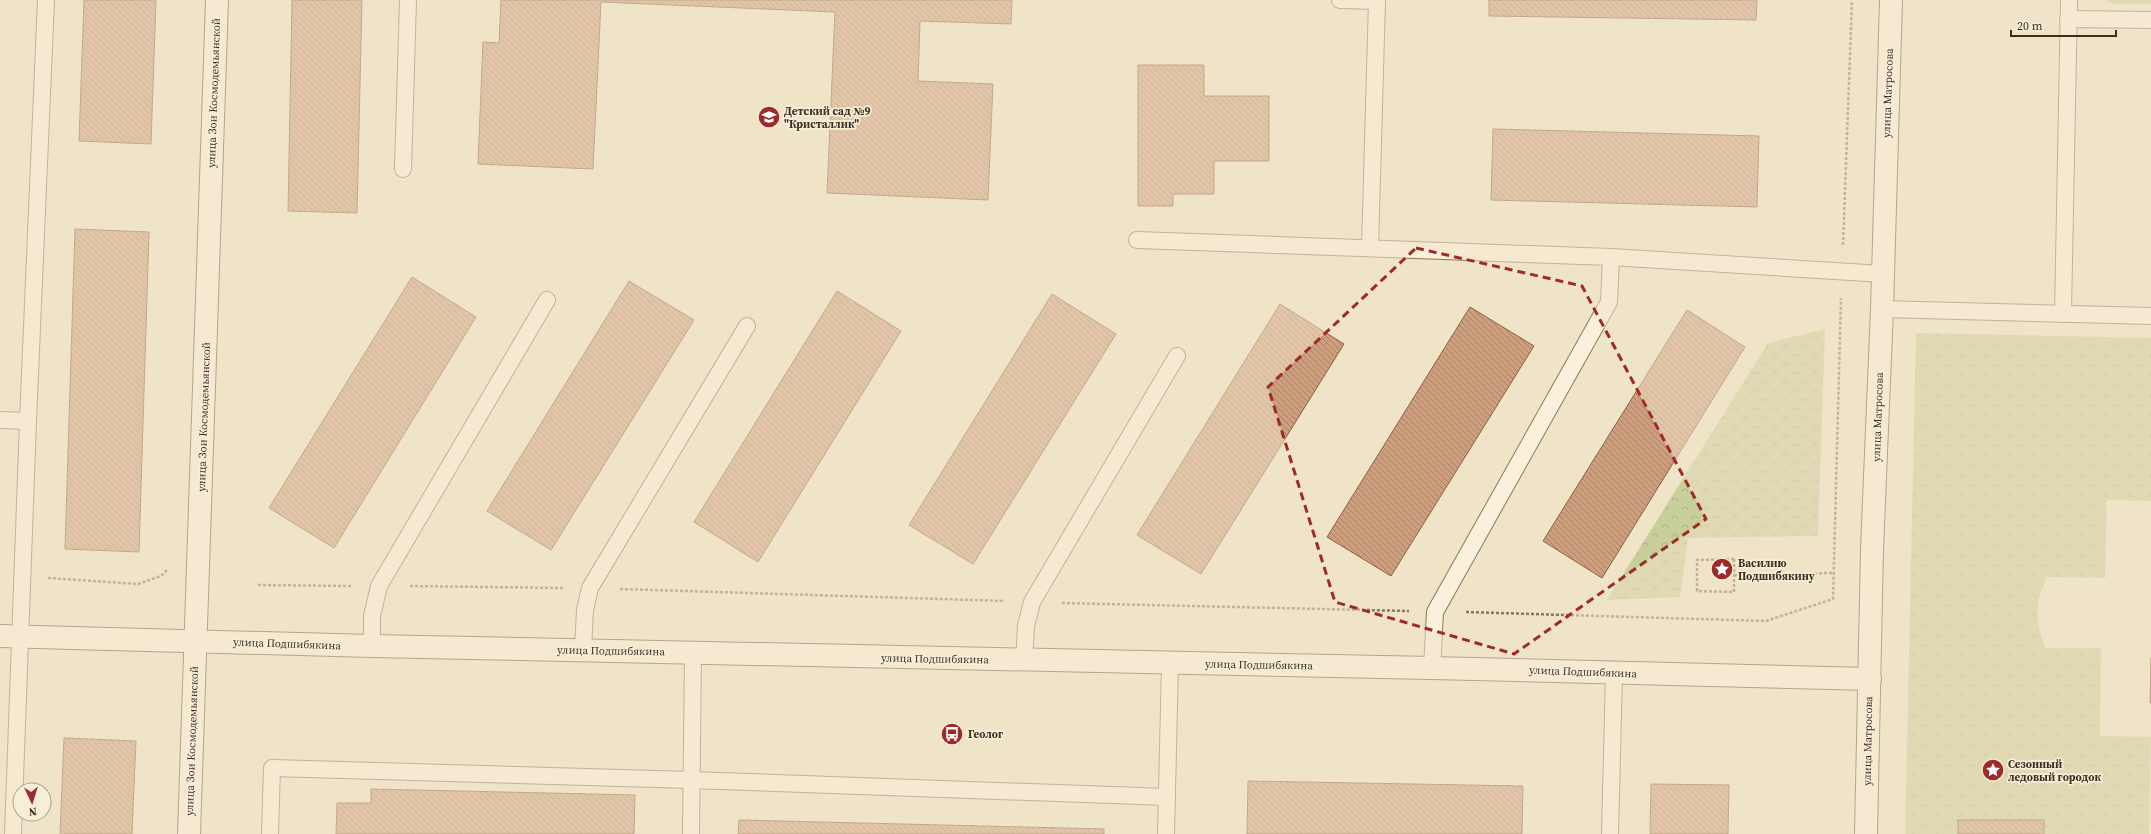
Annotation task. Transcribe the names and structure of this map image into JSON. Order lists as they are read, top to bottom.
{
  "streets": {
    "main road": ["улица Зои Космодемьянской", "улица Матросова", "улица Подшибякина"]
  },
  "crossings": [
    ["улица Зои Космодемьянской", "улица Подшибякина"],
    ["улица Матросова", "улица Подшибякина"]
  ],
  "places": {
    "school or university": ["Детский сад №9 \"Кристаллик\""],
    "place": ["Василию Подшибякину", "Сезонный ледовый городок"],
    "bus stop": ["Геолог"]
  },
  "scale_bar": "20 m",
  "north": "bottom"
}
